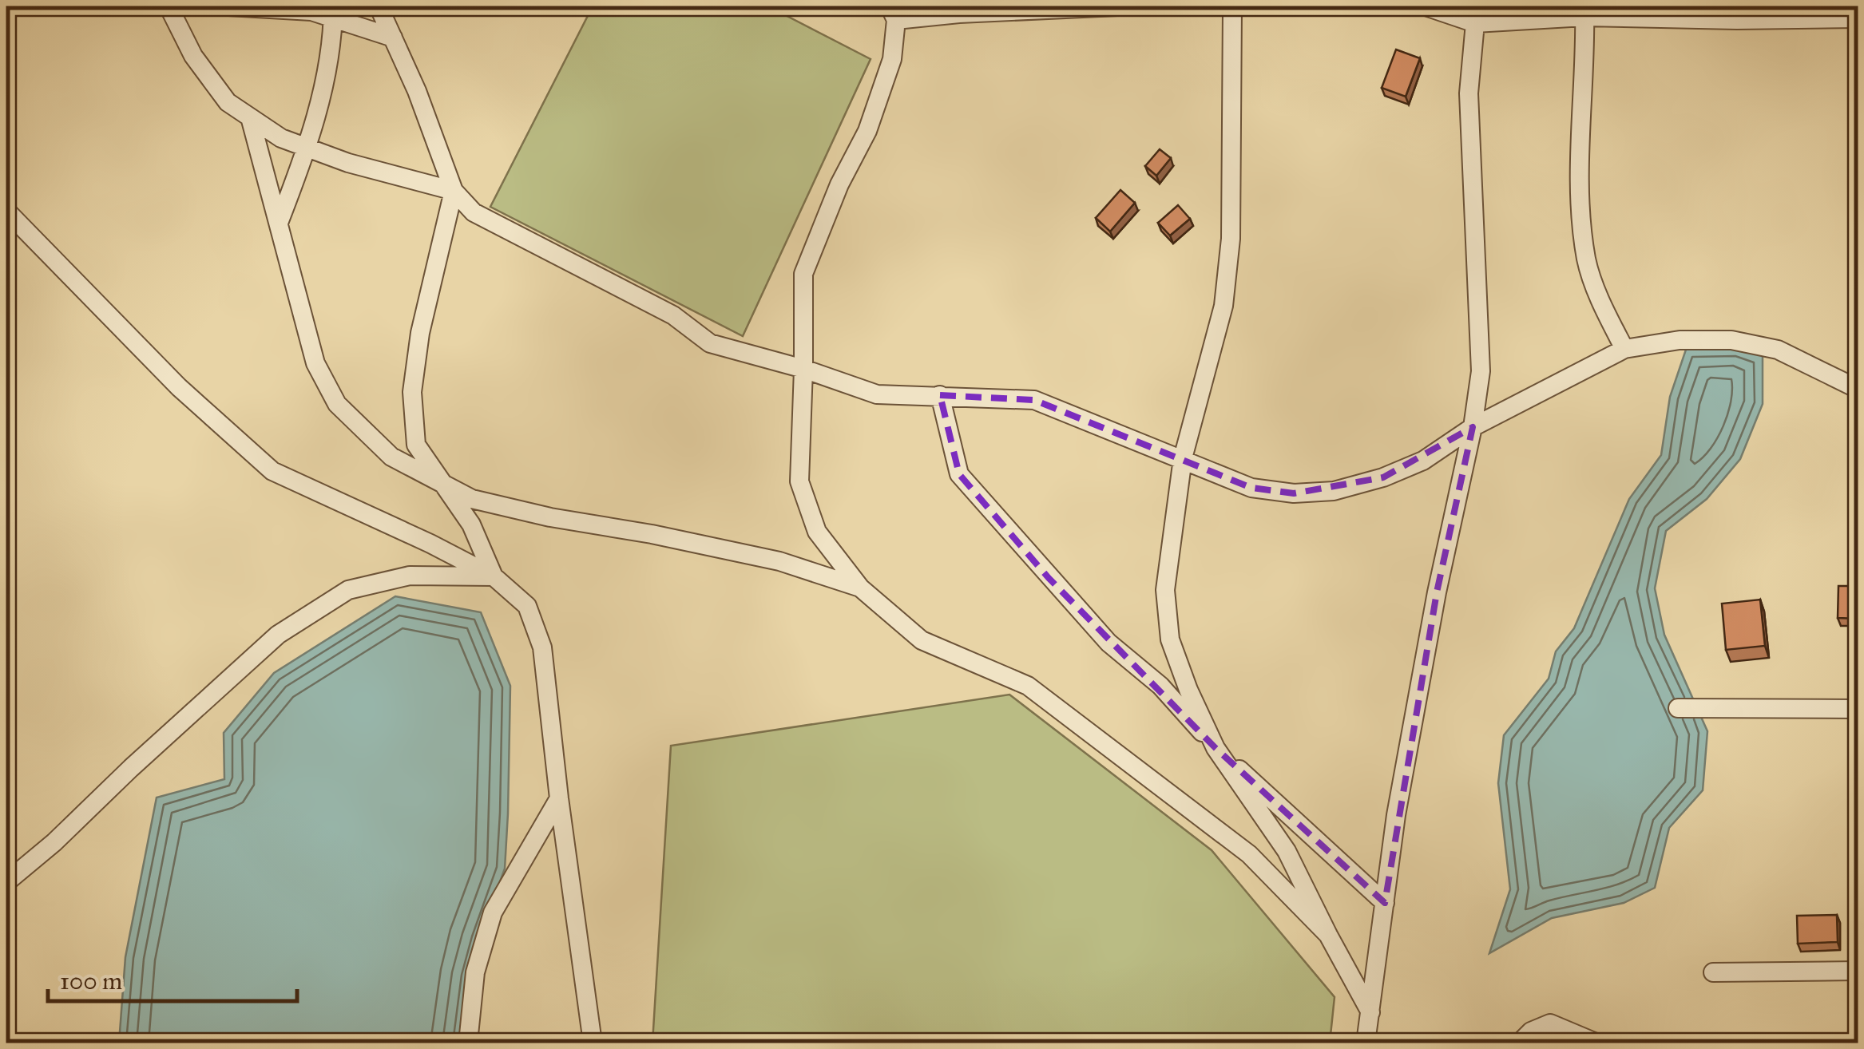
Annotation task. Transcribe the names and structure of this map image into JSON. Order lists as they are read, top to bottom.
{
  "scale_bar": "100 m"
}
